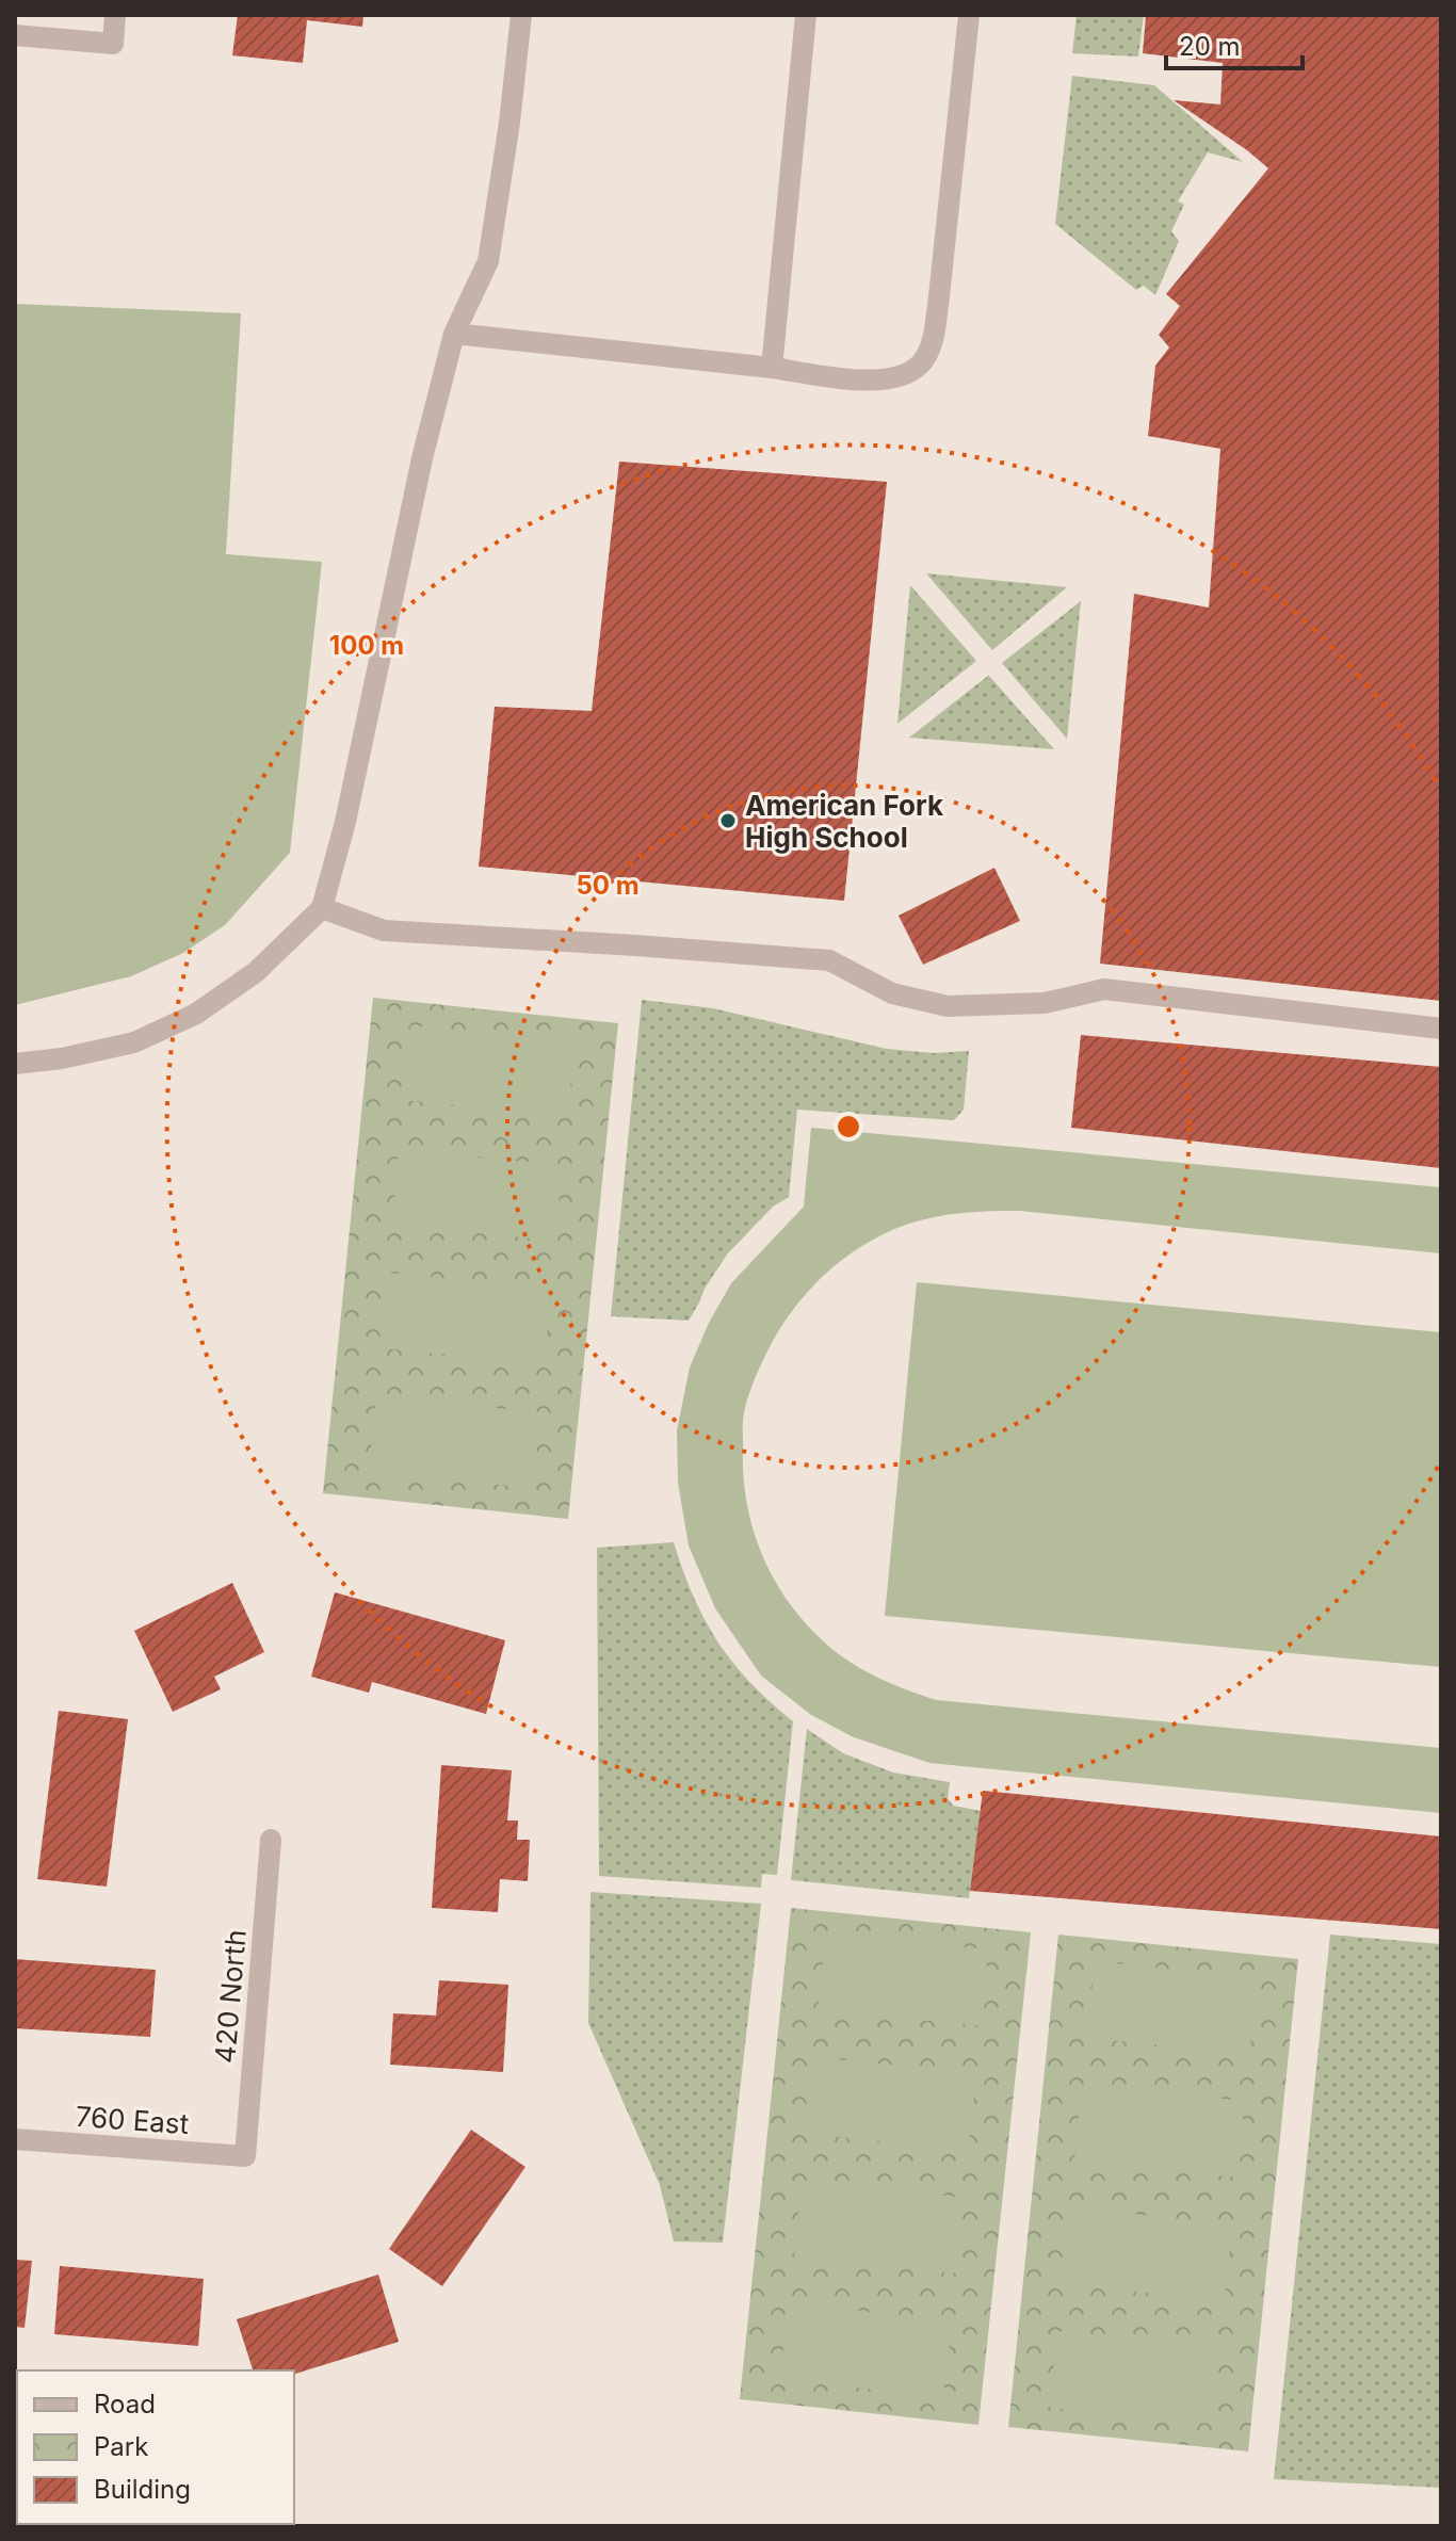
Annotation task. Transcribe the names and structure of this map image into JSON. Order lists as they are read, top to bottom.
{
  "streets": {
    "street": ["420 North", "760 East"]
  },
  "crossings": [
    ["420 North", "760 East"]
  ],
  "places": ["American Fork High School"],
  "legend": ["Road", "Park", "Building"],
  "scale_bar": "20 m",
  "rings": ["100 m", "50 m"]
}
